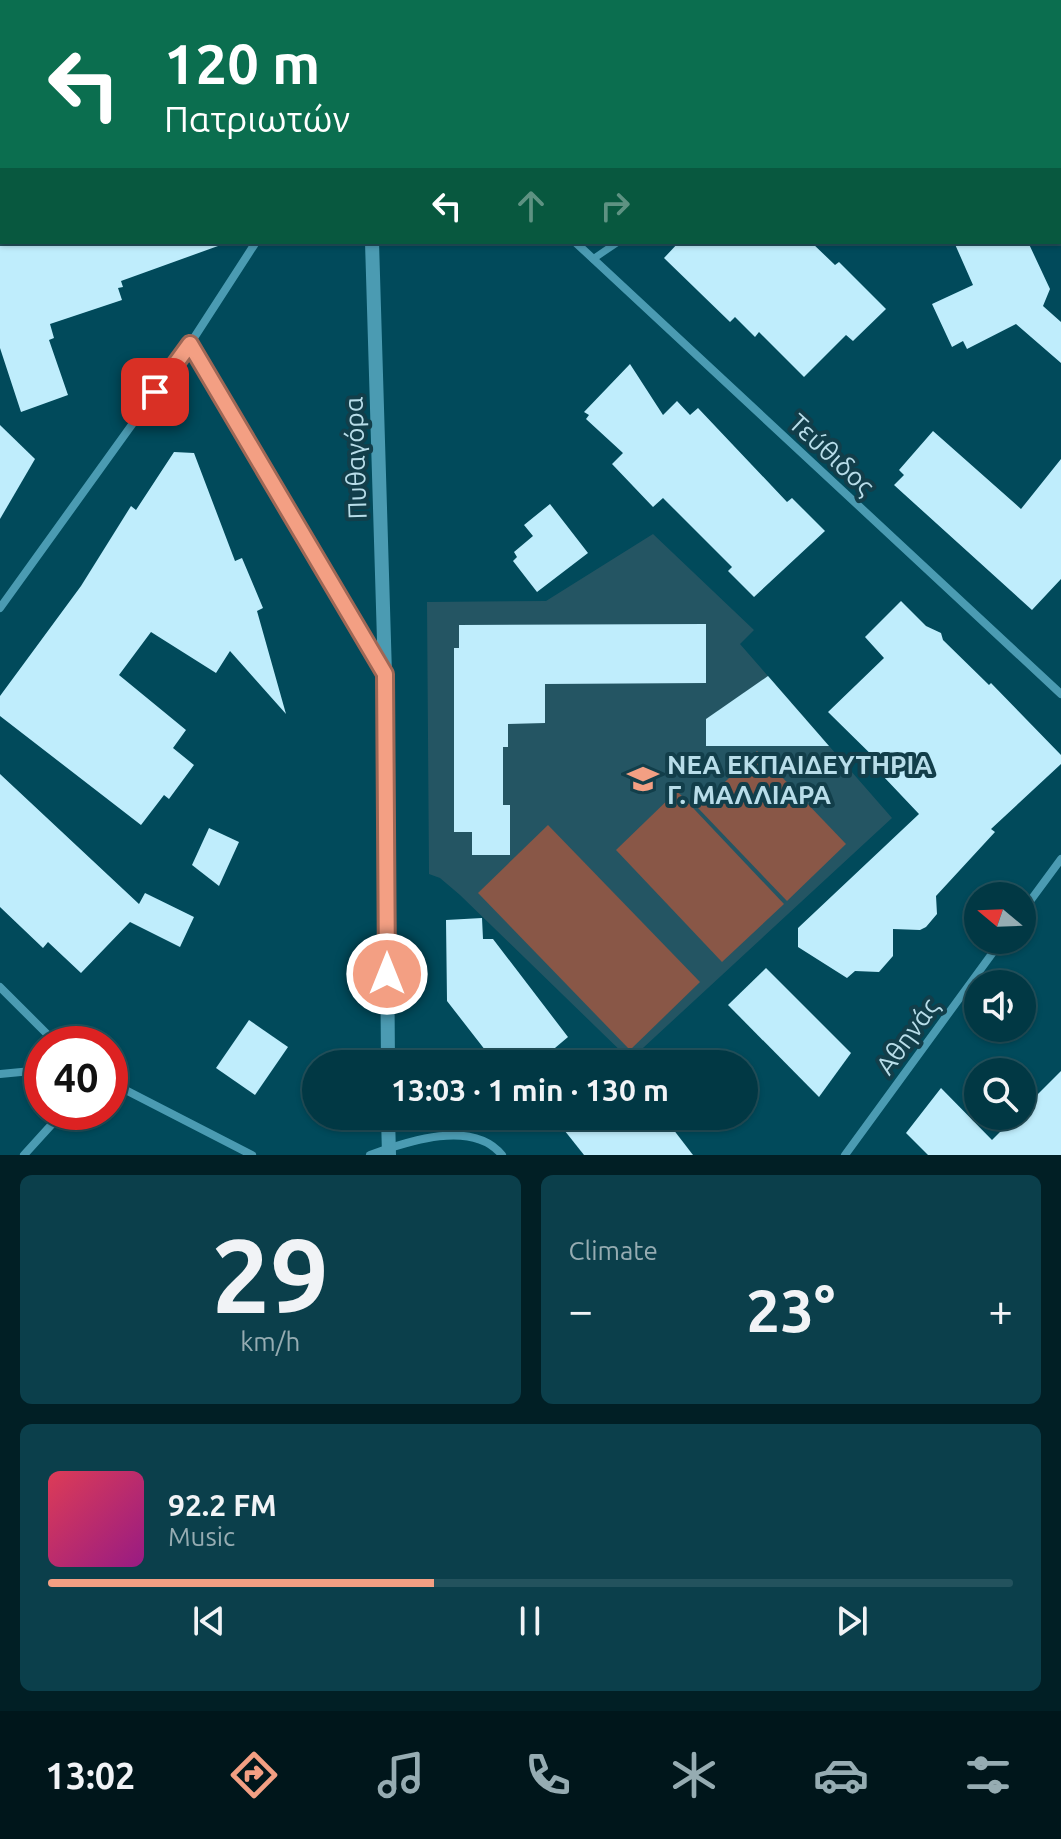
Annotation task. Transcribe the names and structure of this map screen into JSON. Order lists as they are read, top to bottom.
{
  "streets": {
    "street": ["Τεύθιδος", "Πυθαγόρα", "Αθηνάς"]
  },
  "places": {
    "school or university": ["ΝΕΑ ΕΚΠΑΙΔΕΥΤΗΡΙΑ Γ. ΜΑΛΛΙΑΡΑ"]
  },
  "north": "left",
  "page": {
    "turn": ["120 m", "Πατριωτών"],
    "limit": "40",
    "trip": "13:03 · 1 min · 130 m",
    "tile": [
      ["29", "km/h"],
      "Climate"
    ],
    "heat": ["−", "23°", "+"],
    "song": ["92.2 FM", "Music"],
    "tabs": "13:02"
  }
}
